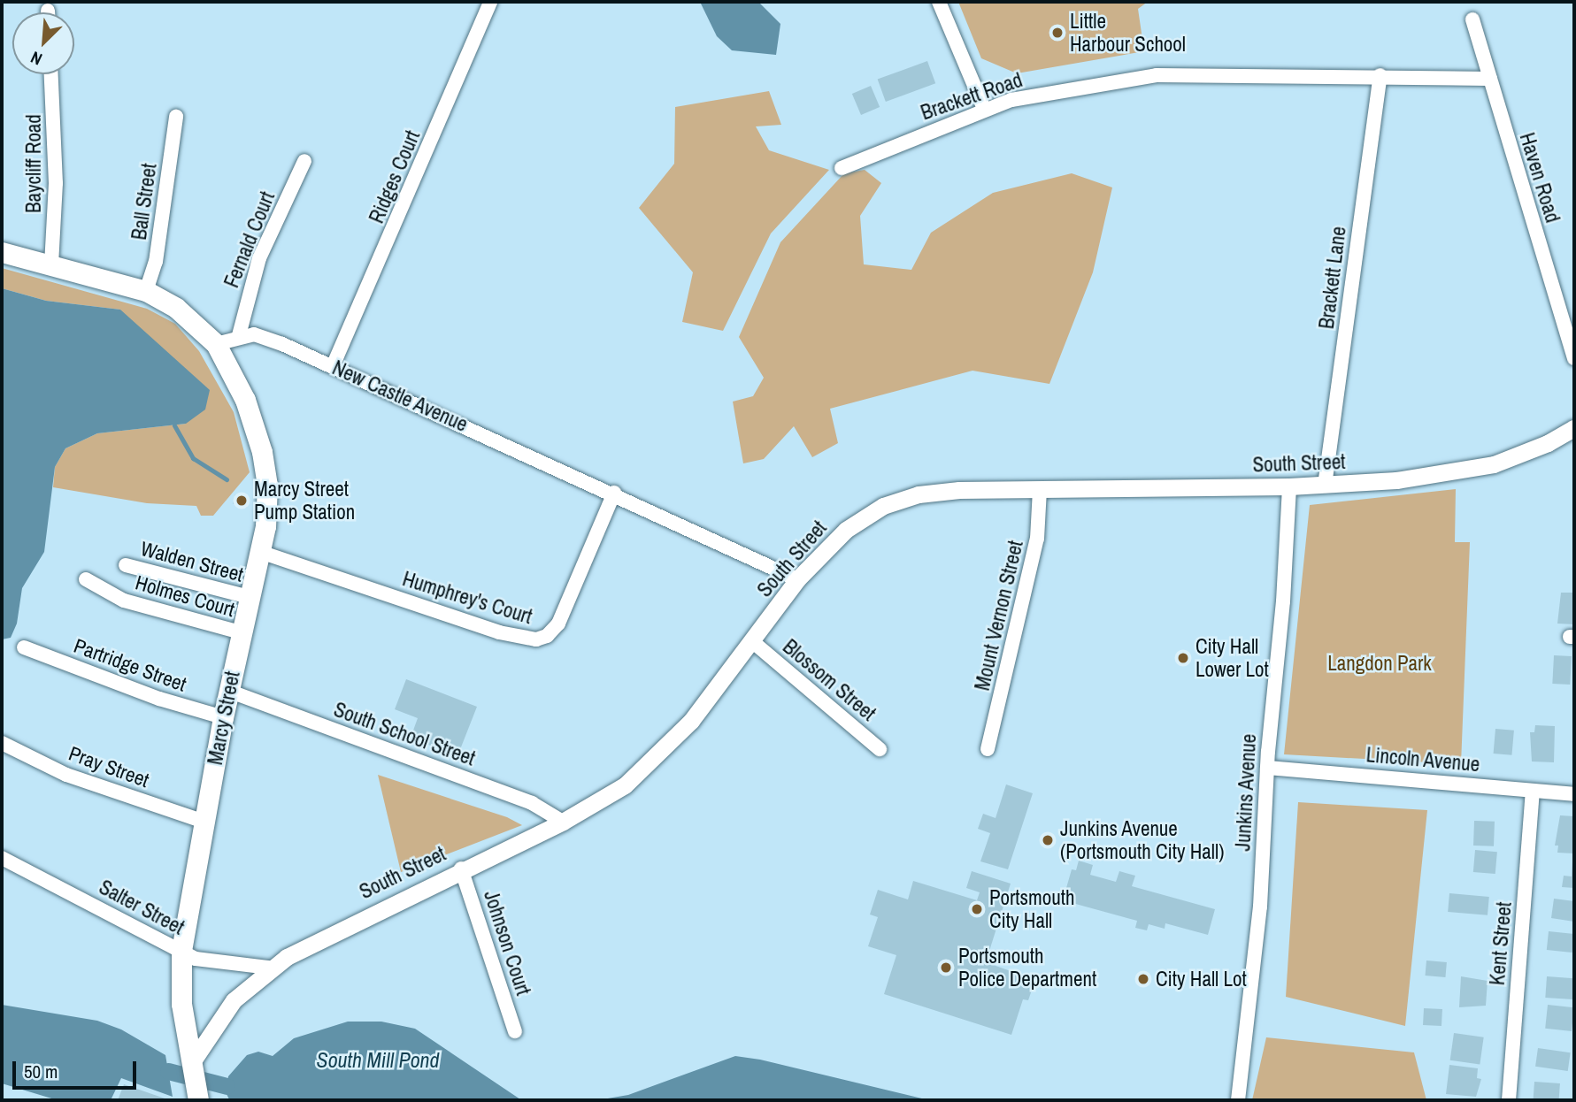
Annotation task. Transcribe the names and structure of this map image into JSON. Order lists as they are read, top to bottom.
{
  "streets": {
    "main road": ["Marcy Street"],
    "street": [
      "Brackett Road",
      "Baycliff Road",
      "Ridges Court",
      "Haven Road",
      "Ball Street",
      "Fernald Court",
      "Brackett Lane",
      "New Castle Avenue",
      "South Street",
      "Walden Street",
      "Holmes Court",
      "Humphrey's Court",
      "Mount Vernon Street",
      "Partridge Street",
      "Blossom Street",
      "South School Street",
      "Lincoln Avenue",
      "Pray Street",
      "Junkins Avenue",
      "Salter Street",
      "Johnson Court",
      "Kent Street"
    ]
  },
  "crossings": [
    ["Brackett Road", "Brackett Lane"],
    ["Ridges Court", "New Castle Avenue"],
    ["Fernald Court", "New Castle Avenue"],
    ["Brackett Lane", "South Street"],
    ["New Castle Avenue", "South Street"],
    ["New Castle Avenue", "Humphrey's Court"],
    ["New Castle Avenue", "Marcy Street"],
    ["South Street", "Mount Vernon Street"],
    ["South Street", "Blossom Street"],
    ["South Street", "Marcy Street"],
    ["South Street", "South School Street"],
    ["South Street", "Junkins Avenue"],
    ["South Street", "Salter Street"],
    ["South Street", "Johnson Court"],
    ["Walden Street", "Marcy Street"],
    ["Holmes Court", "Marcy Street"],
    ["Humphrey's Court", "Marcy Street"],
    ["Partridge Street", "Marcy Street"],
    ["Marcy Street", "South School Street"],
    ["Marcy Street", "Pray Street"],
    ["Marcy Street", "Salter Street"],
    ["Lincoln Avenue", "Junkins Avenue"],
    ["Lincoln Avenue", "Kent Street"]
  ],
  "water": ["South Mill Pond"],
  "parks": ["Langdon Park"],
  "places": [
    "Little Harbour School",
    "Marcy Street Pump Station",
    "City Hall Lower Lot",
    "Junkins Avenue (Portsmouth City Hall)",
    "Portsmouth City Hall",
    "Portsmouth Police Department",
    "City Hall Lot"
  ],
  "scale_bar": "50 m",
  "north": "bottom left"
}
